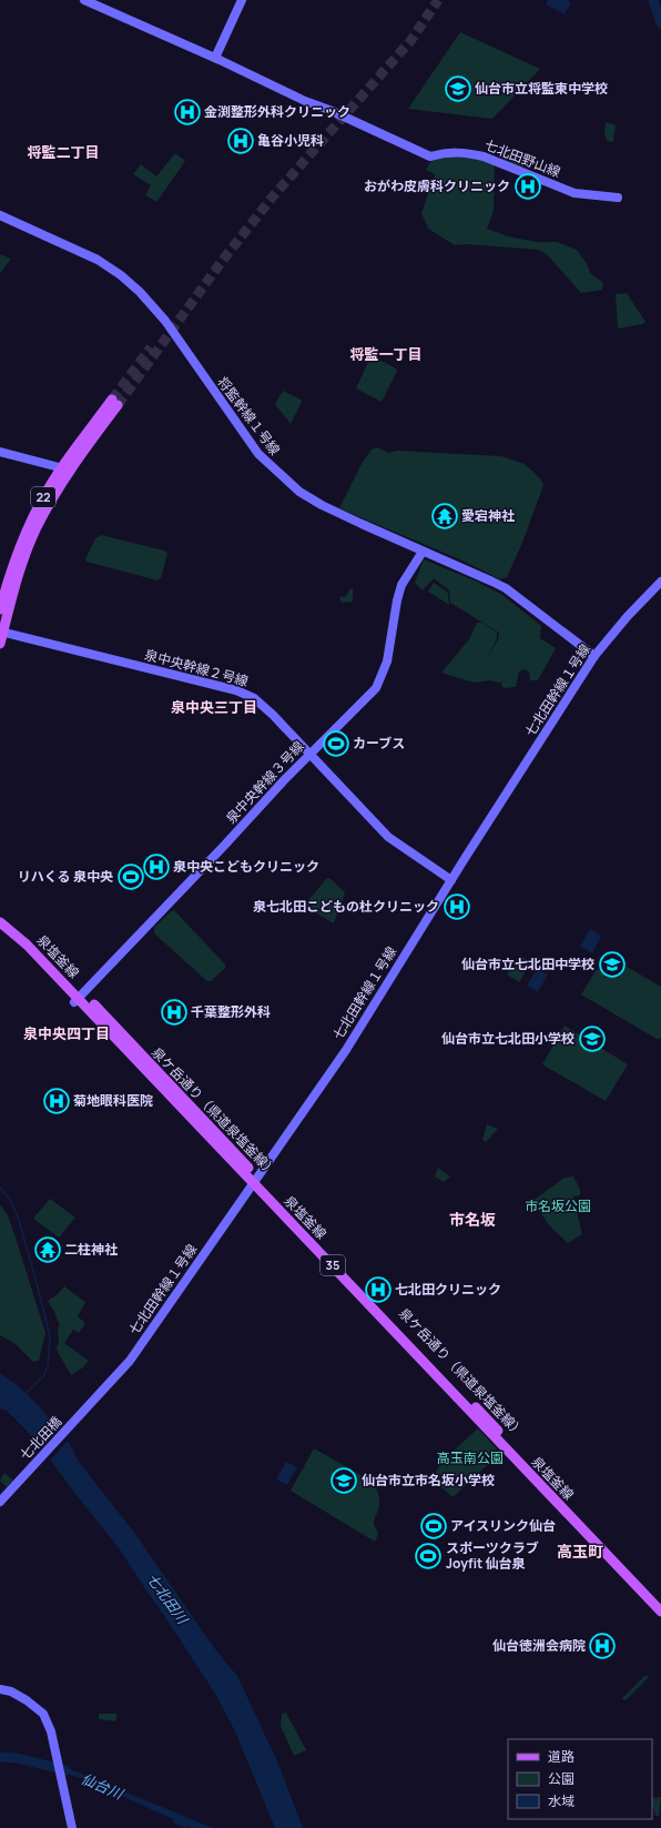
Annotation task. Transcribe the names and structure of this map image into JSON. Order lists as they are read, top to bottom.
{
  "streets": {
    "main road": [
      "22",
      "泉塩釜線",
      "泉ケ岳通り（県道泉塩釜線）",
      "35"
    ],
    "street": [
      "七北田野山線",
      "将監幹線１号線",
      "泉中央幹線２号線",
      "七北田幹線１号線",
      "泉中央幹線３号線",
      "七北田橋"
    ]
  },
  "crossings": [
    ["将監幹線１号線", "七北田幹線１号線"],
    ["将監幹線１号線", "泉中央幹線３号線"],
    ["22", "泉中央幹線２号線"],
    ["泉中央幹線２号線", "七北田幹線１号線"],
    ["泉中央幹線２号線", "泉中央幹線３号線"],
    ["七北田幹線１号線", "泉塩釜線"],
    ["七北田幹線１号線", "泉ケ岳通り（県道泉塩釜線）"],
    ["七北田幹線１号線", "七北田橋"],
    ["泉中央幹線３号線", "泉塩釜線"],
    ["泉中央幹線３号線", "35"],
    ["泉塩釜線", "泉ケ岳通り（県道泉塩釜線）"],
    ["泉塩釜線", "35"]
  ],
  "districts": [
    "将監二丁目",
    "将監一丁目",
    "泉中央三丁目",
    "泉中央四丁目",
    "市名坂",
    "高玉町"
  ],
  "water": ["七北田川", "仙台川"],
  "parks": ["市名坂公園", "高玉南公園"],
  "places": {
    "school or university": [
      "仙台市立将監東中学校",
      "仙台市立七北田中学校",
      "仙台市立七北田小学校",
      "仙台市立市名坂小学校"
    ],
    "hospital": [
      "金渕整形外科クリニック",
      "亀谷小児科",
      "おがわ皮膚科クリニック",
      "泉中央こどもクリニック",
      "泉七北田こどもの杜クリニック",
      "千葉整形外科",
      "菊地眼科医院",
      "七北田クリニック",
      "仙台徳洲会病院"
    ],
    "temple": ["愛宕神社", "二柱神社"],
    "sports": [
      "カーブス",
      "リハくる 泉中央",
      "アイスリンク仙台",
      "スポーツクラブ Joyfit 仙台泉"
    ]
  },
  "legend": ["道路", "公園", "水域"]
}
